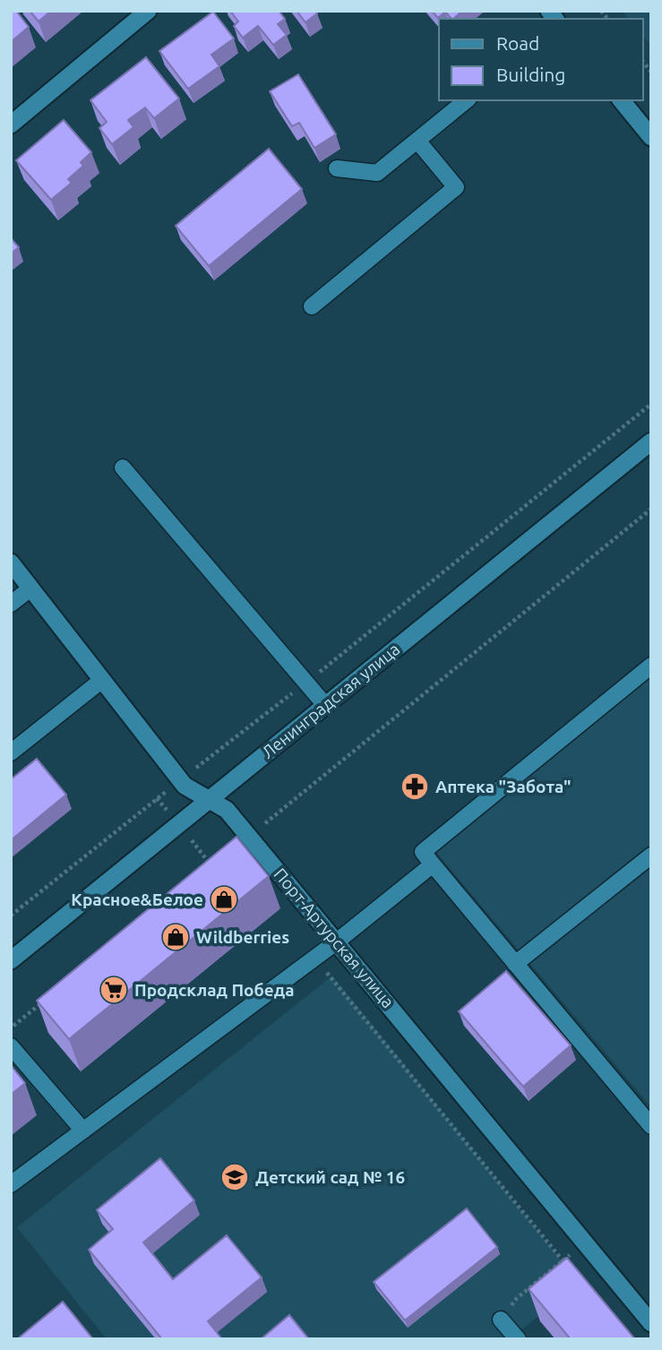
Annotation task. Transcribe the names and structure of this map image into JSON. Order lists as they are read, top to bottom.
{
  "streets": {
    "street": ["Ленинградская улица", "Порт-Артурская улица"]
  },
  "crossings": [
    ["Ленинградская улица", "Порт-Артурская улица"]
  ],
  "places": {
    "pharmacy": ["Аптека \"Забота\""],
    "shop": ["Красное&Белое", "Wildberries"],
    "supermarket": ["Продсклад Победа"],
    "school or university": ["Детский сад № 16"]
  },
  "legend": ["Road", "Building"]
}
